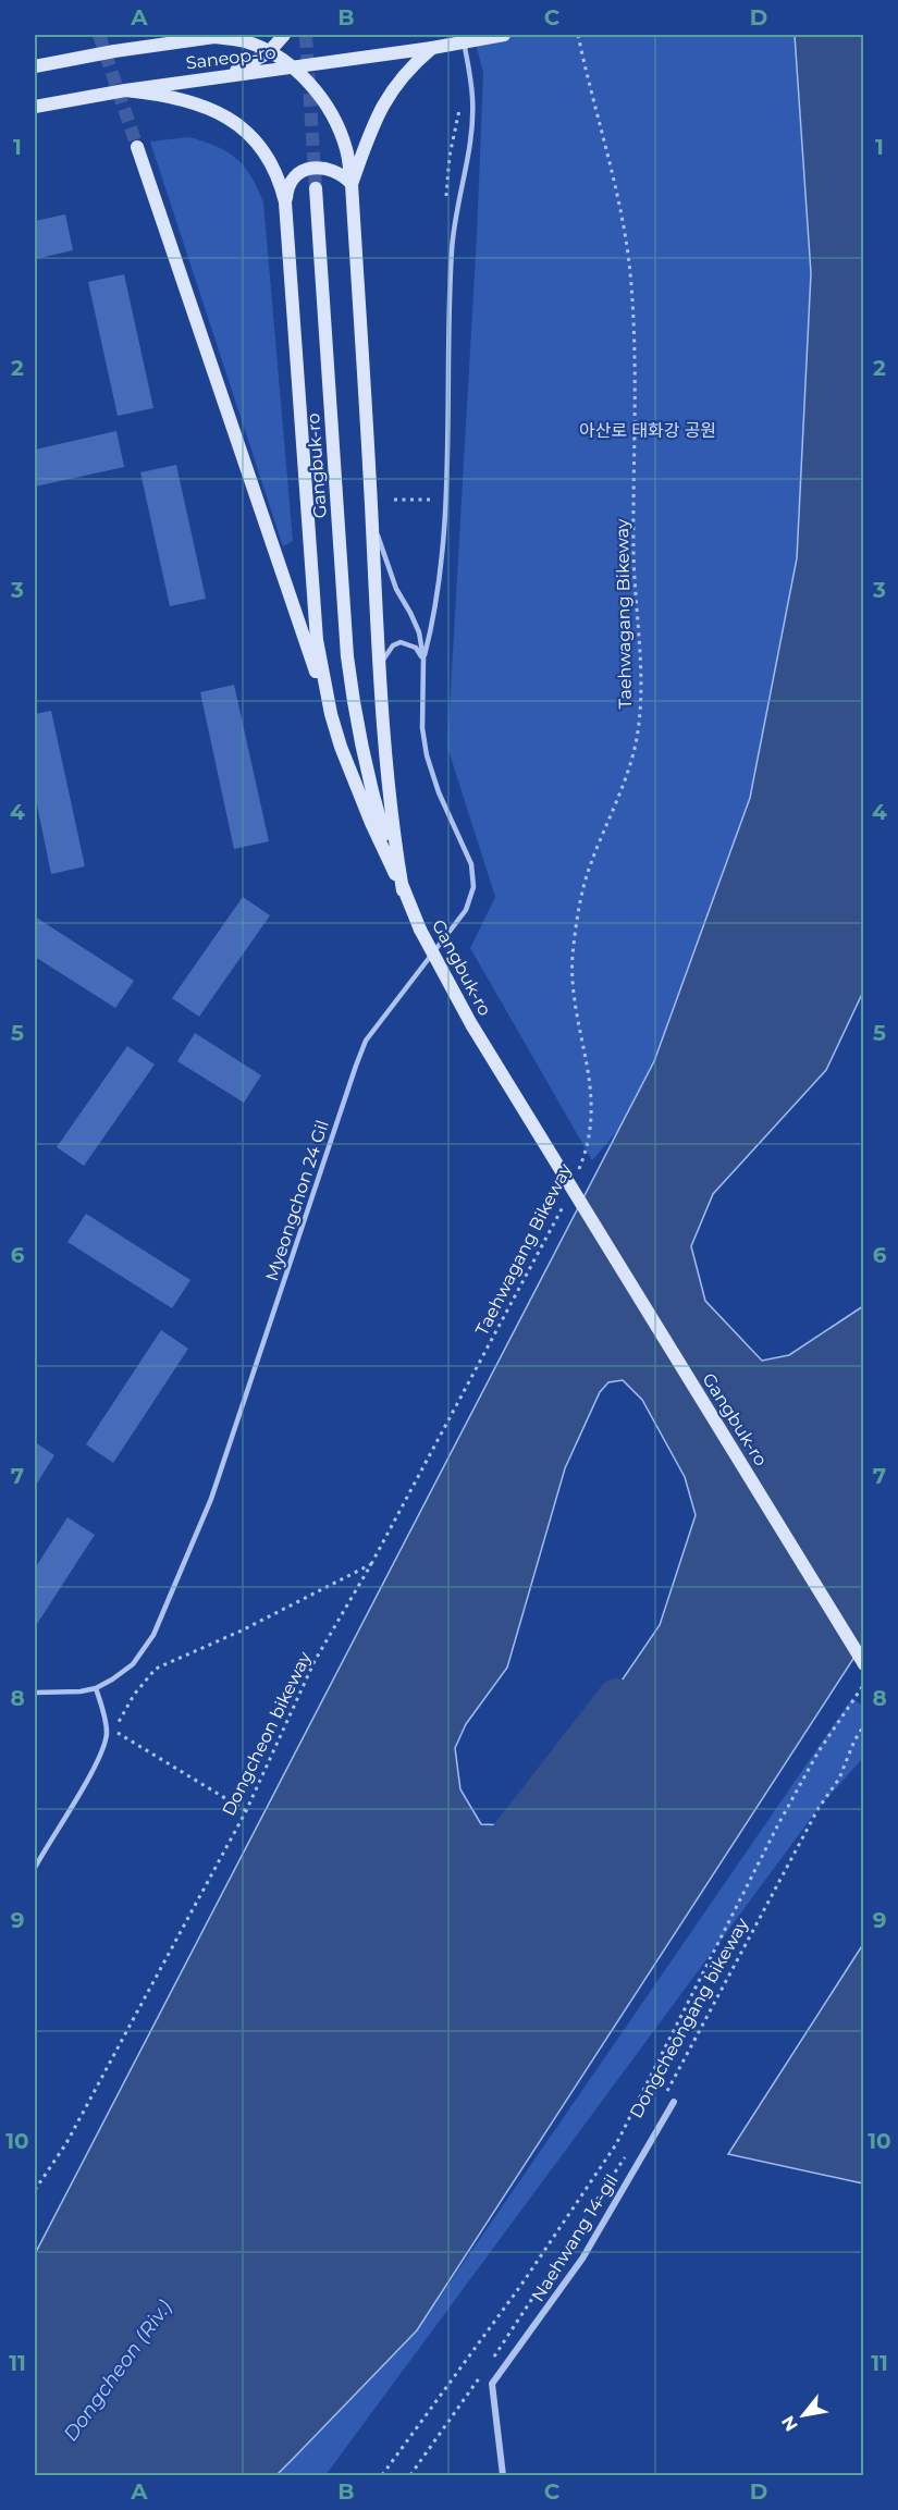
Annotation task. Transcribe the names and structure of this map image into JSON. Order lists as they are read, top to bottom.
{
  "streets": {
    "main road": ["Saneop-ro", "Gangbuk-ro"],
    "street": ["Naehwang 14-gil"],
    "lane": ["Myeongchon 24 Gil"],
    "path": ["Taehwagang Bikeway", "Dongcheon bikeway", "Dongcheongang bikeway"]
  },
  "crossings": [
    ["Taehwagang Bikeway", "Dongcheon bikeway"]
  ],
  "water": ["Dongcheon (Riv.)"],
  "parks": ["아산로 태화강 공원"],
  "north": "bottom left",
  "grid": {
    "columns": [
      "A",
      "B",
      "C",
      "D"
    ],
    "rows": [
      "1",
      "2",
      "3",
      "4",
      "5",
      "6",
      "7",
      "8",
      "9",
      "10",
      "11"
    ]
  }
}
